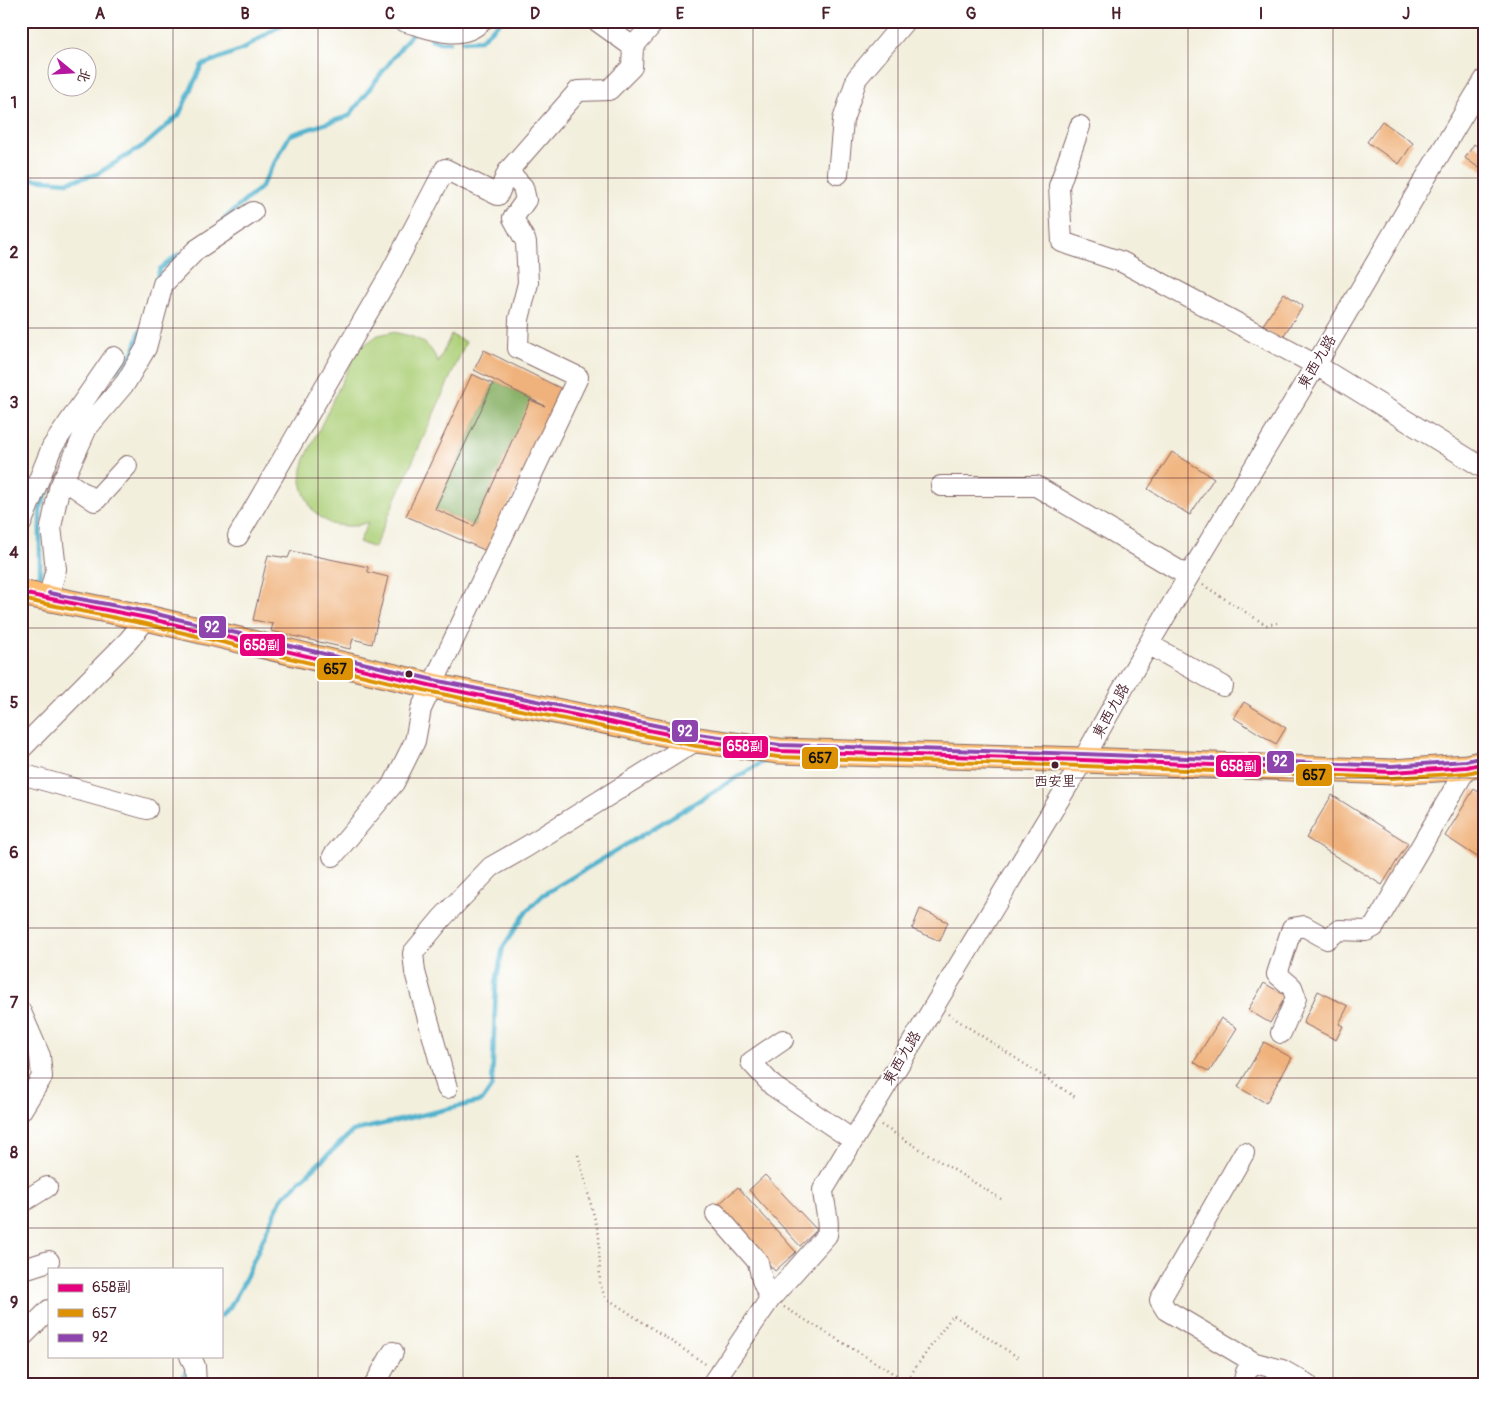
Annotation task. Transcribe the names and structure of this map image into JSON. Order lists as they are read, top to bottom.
{
  "streets": {
    "street": ["東西九路"]
  },
  "places": ["西安里"],
  "lines": ["transit line 658副", "transit line 92", "transit line 657"],
  "legend": ["658副", "657", "92"],
  "north": "right",
  "grid": {
    "columns": [
      "A",
      "B",
      "C",
      "D",
      "E",
      "F",
      "G",
      "H",
      "I",
      "J"
    ],
    "rows": [
      "1",
      "2",
      "3",
      "4",
      "5",
      "6",
      "7",
      "8",
      "9"
    ]
  }
}
